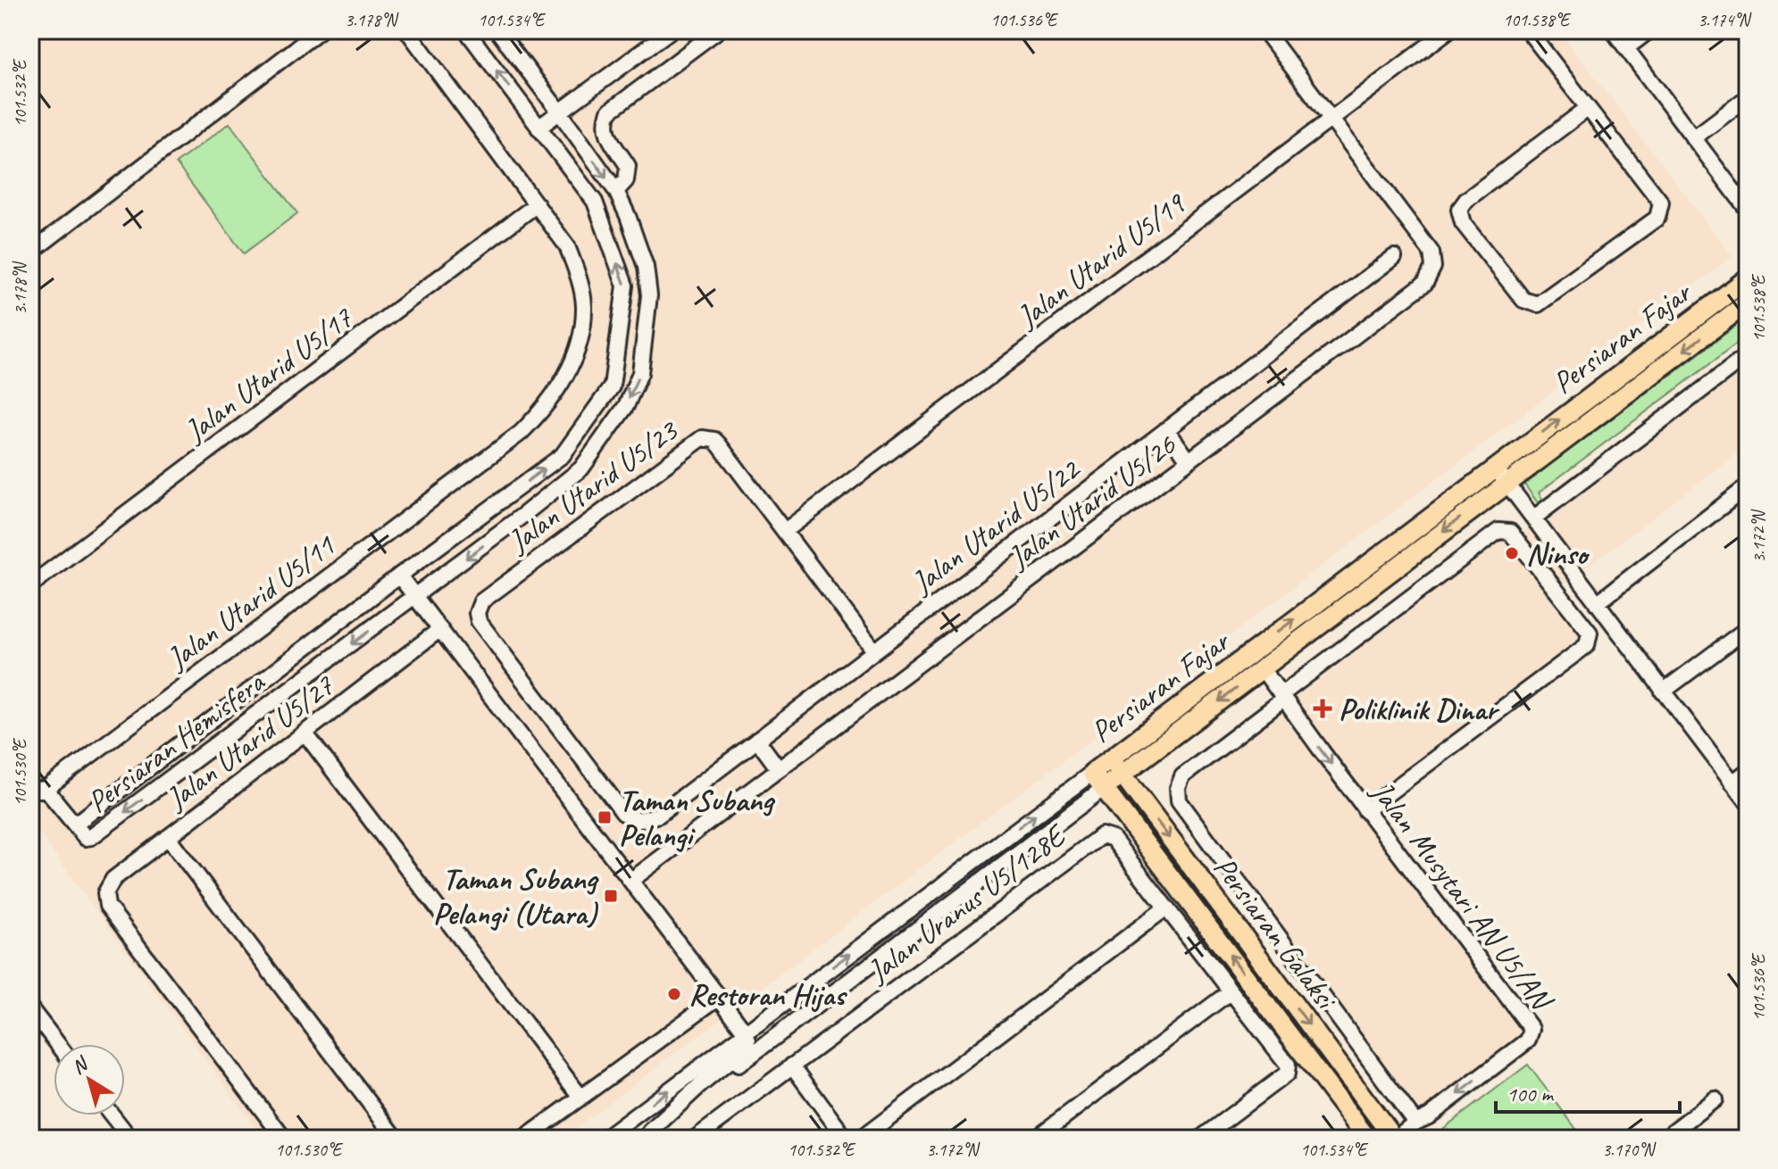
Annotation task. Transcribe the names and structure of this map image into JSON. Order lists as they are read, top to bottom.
{
  "streets": {
    "main road": ["Persiaran Fajar", "Persiaran Galaksi"],
    "street": [
      "Jalan Utarid U5/19",
      "Jalan Utarid U5/17",
      "Jalan Utarid U5/23",
      "Jalan Utarid U5/26",
      "Jalan Utarid U5/22",
      "Jalan Utarid U5/11",
      "Persiaran Hemisfera",
      "Jalan Utarid U5/27",
      "Jalan Musytari AN U5/AN",
      "Jalan Uranus U5/128E"
    ]
  },
  "crossings": [
    ["Jalan Utarid U5/19", "Jalan Utarid U5/23"],
    ["Jalan Utarid U5/19", "Jalan Utarid U5/26"],
    ["Persiaran Fajar", "Jalan Musytari AN U5/AN"],
    ["Persiaran Fajar", "Persiaran Galaksi"],
    ["Jalan Utarid U5/17", "Jalan Utarid U5/11"],
    ["Jalan Utarid U5/23", "Jalan Utarid U5/22"],
    ["Jalan Utarid U5/11", "Persiaran Hemisfera"]
  ],
  "places": {
    "other": ["Ninso", "Restoran Hijas"],
    "health": ["Poliklinik Dinar"],
    "transit": ["Taman Subang Pelangi", "Taman Subang Pelangi (Utara)"]
  },
  "scale_bar": "100 m",
  "north": "top left",
  "coordinates": [
    "3.178°N",
    "101.534°E",
    "101.536°E",
    "101.538°E",
    "3.174°N",
    "101.532°E",
    "3.172°N",
    "101.530°E",
    "3.170°N"
  ]
}
